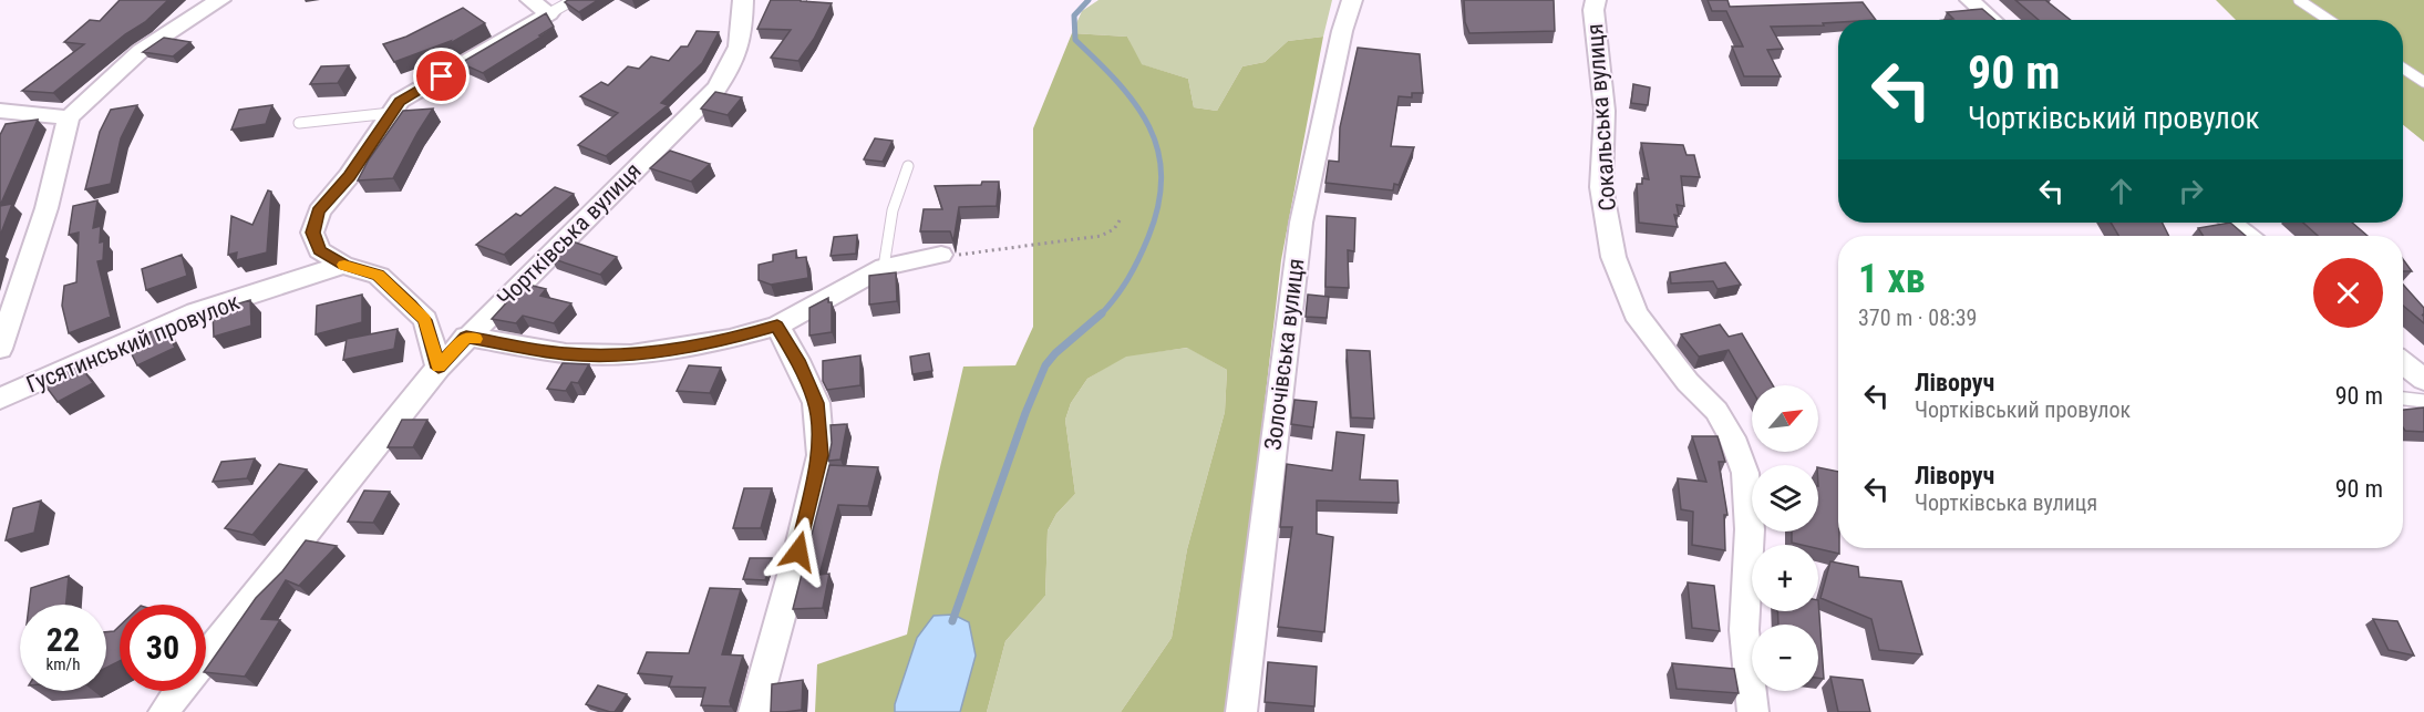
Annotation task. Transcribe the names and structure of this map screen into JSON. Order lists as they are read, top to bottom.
{
  "streets": {
    "street": [
      "Сокальська вулиця",
      "Чортківська вулиця",
      "Гусятинський провулок",
      "Золочівська вулиця"
    ]
  },
  "north": "top right",
  "page": {
    "turn": ["90 m", "Чортківський провулок"],
    "heading": ["1 хв", "370 m · 08:39"],
    "list": [
      {
        "name": "Ліворуч",
        "note": "Чортківський провулок",
        "value": "90 m"
      },
      {
        "name": "Ліворуч",
        "note": "Чортківська вулиця",
        "value": "90 m"
      }
    ],
    "map_buttons": ["+", "−"],
    "speed": "22 km/h",
    "limit": "30"
  }
}
